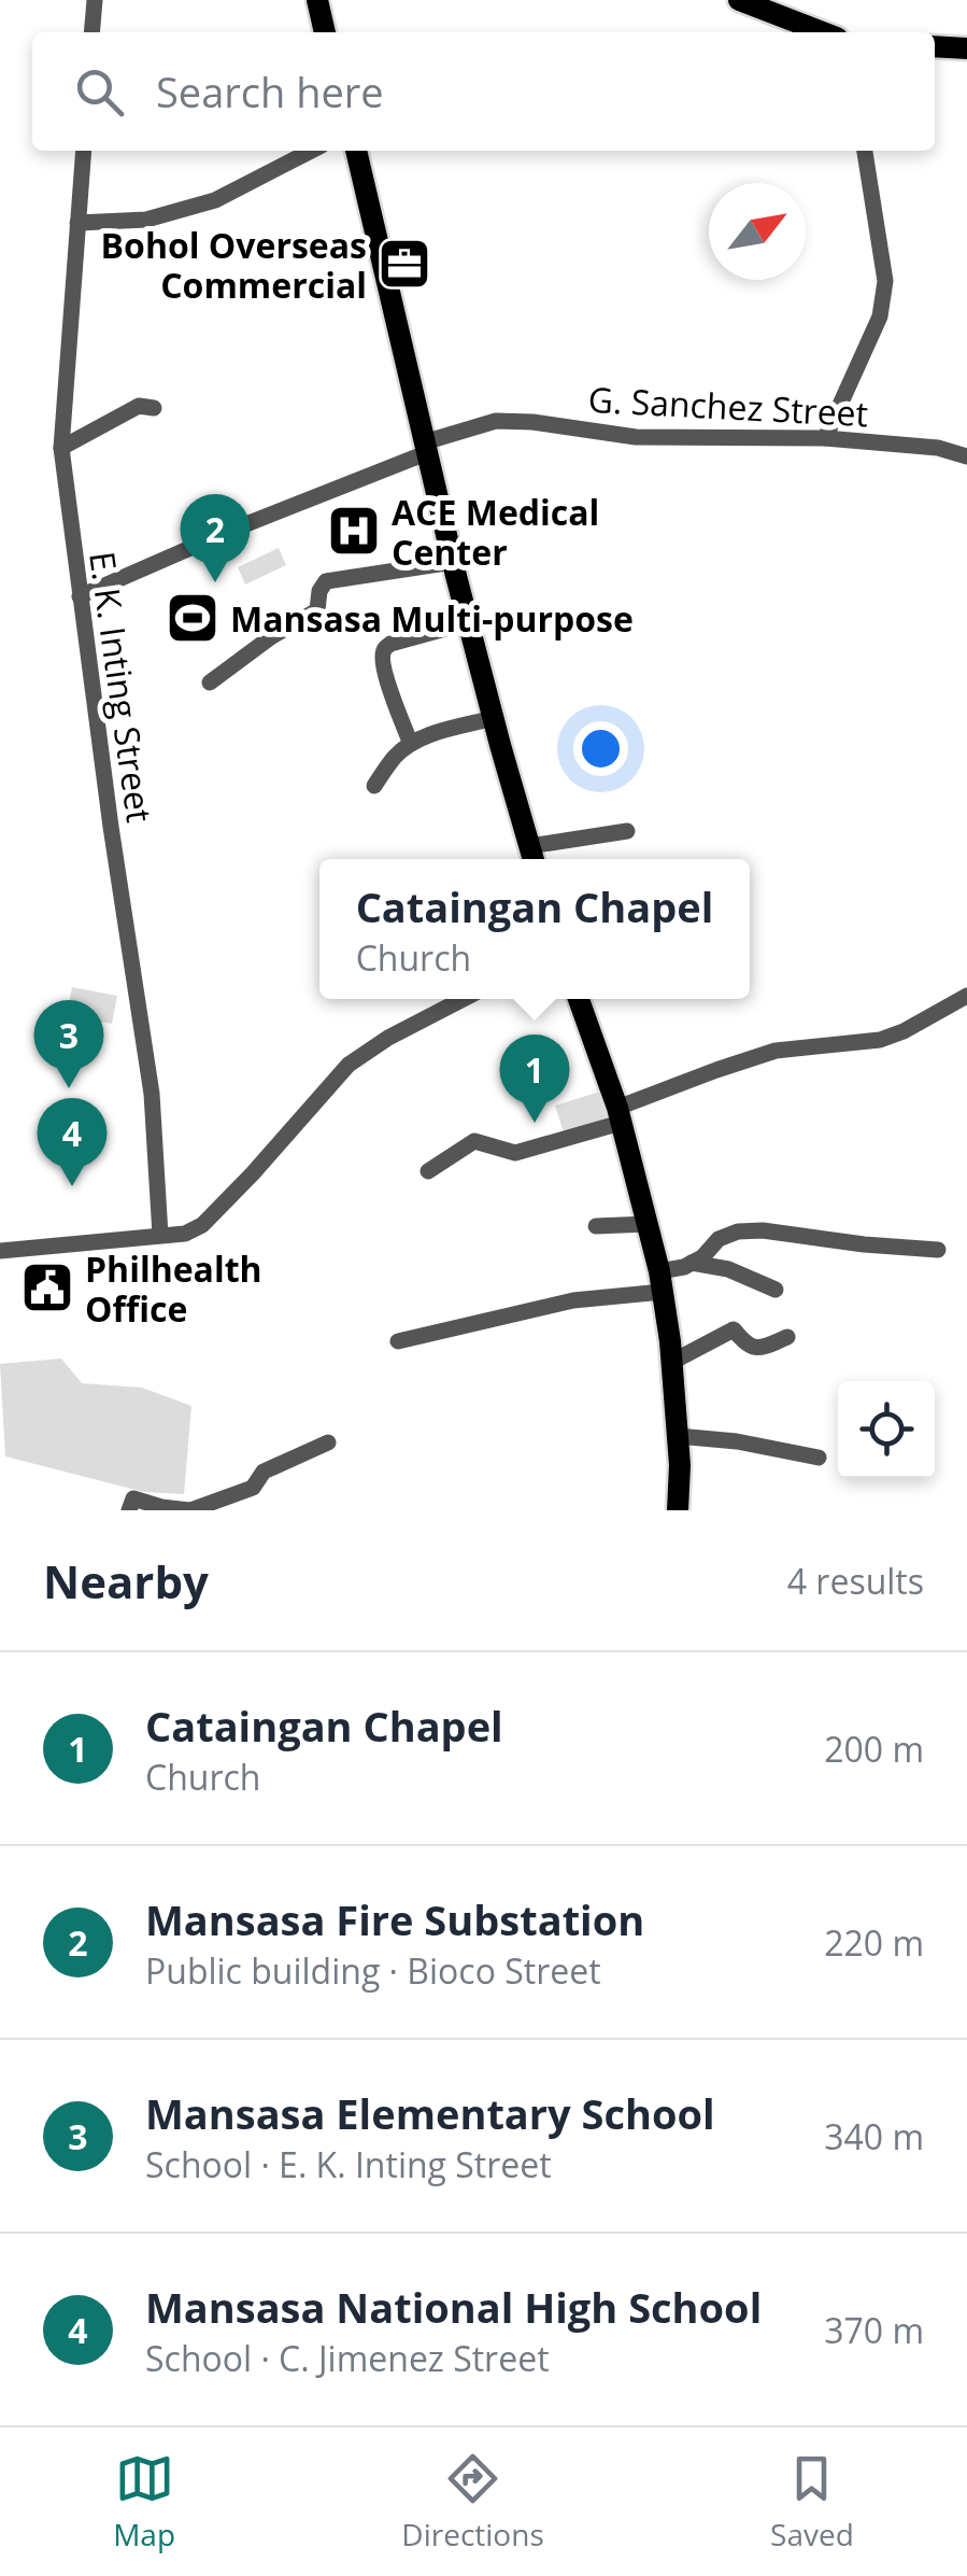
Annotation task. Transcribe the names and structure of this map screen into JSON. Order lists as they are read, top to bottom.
{
  "streets": {
    "street": ["G. Sanchez Street", "E. K. Inting Street"]
  },
  "crossings": [
    ["G. Sanchez Street", "E. K. Inting Street"]
  ],
  "places": {
    "office": ["Bohol Overseas Commercial"],
    "hospital": ["ACE Medical Center"],
    "sports": ["Mansasa Multi-purpose"],
    "public building": ["Philhealth Office"]
  },
  "north": "top right",
  "page": {
    "search": "Search here",
    "pins": [
      "2",
      "3",
      "1",
      "4"
    ],
    "popup": ["Cataingan Chapel", "Church"],
    "heading": ["Nearby", "4 results"],
    "list": [
      {
        "mark": "1",
        "name": "Cataingan Chapel",
        "note": "Church",
        "value": "200 m"
      },
      {
        "mark": "2",
        "name": "Mansasa Fire Substation",
        "note": "Public building · Bioco Street",
        "value": "220 m"
      },
      {
        "mark": "3",
        "name": "Mansasa Elementary School",
        "note": "School · E. K. Inting Street",
        "value": "340 m"
      },
      {
        "mark": "4",
        "name": "Mansasa National High School",
        "note": "School · C. Jimenez Street",
        "value": "370 m"
      }
    ],
    "nav": ["Map", "Directions", "Saved"]
  }
}
